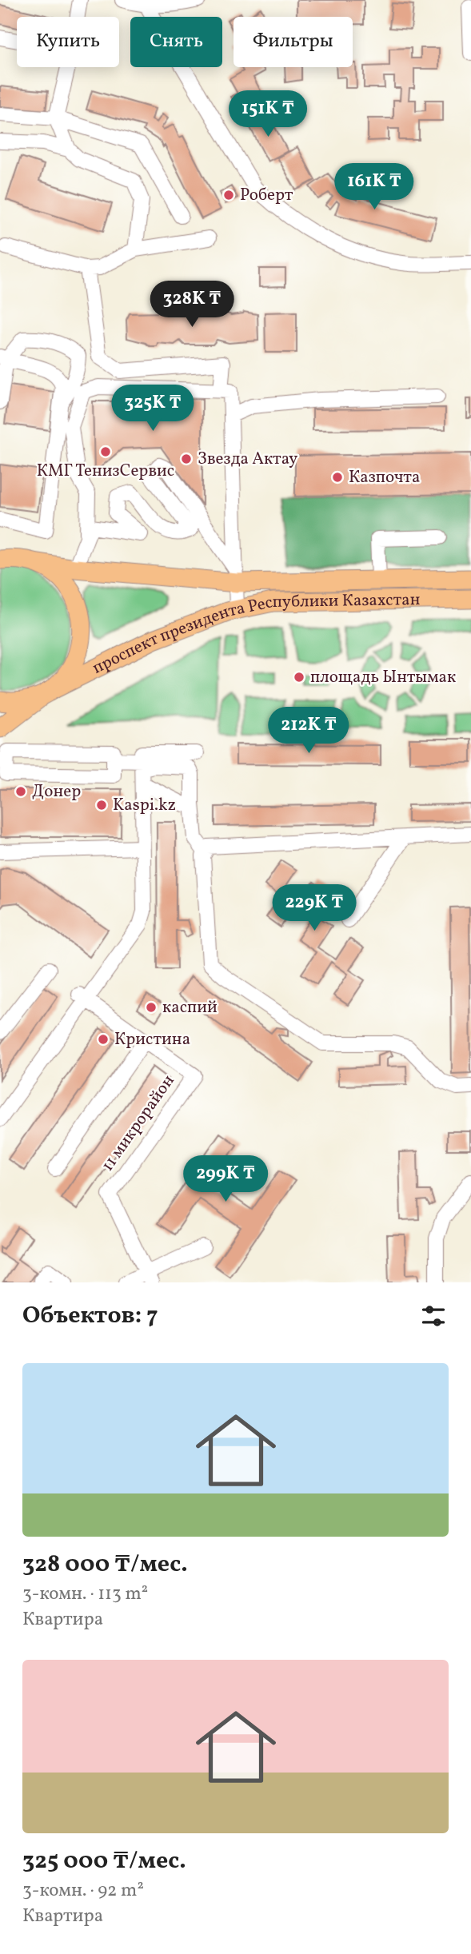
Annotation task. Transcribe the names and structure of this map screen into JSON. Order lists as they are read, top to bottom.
{
  "streets": {
    "main road": ["проспект президента Республики Казахстан"],
    "street": ["11 микрорайон"]
  },
  "places": [
    "Роберт",
    "КМГ ТенизСервис",
    "Звезда Актау",
    "Казпочта",
    "площадь Ынтымак",
    "Донер",
    "Kaspi.kz",
    "каспий",
    "Кристина"
  ],
  "page": {
    "chip": ["Купить", "Снять", "Фильтры"],
    "price": [
      "151K ₸",
      "161K ₸",
      "328K ₸",
      "325K ₸",
      "212K ₸",
      "229K ₸",
      "299K ₸"
    ],
    "heading": "Объектов: 7",
    "list": [
      {
        "name": "328 000 ₸/мес.",
        "note": "3-комн. · 113 m² · Квартира"
      },
      {
        "name": "325 000 ₸/мес.",
        "note": "3-комн. · 92 m² · Квартира"
      }
    ]
  }
}
